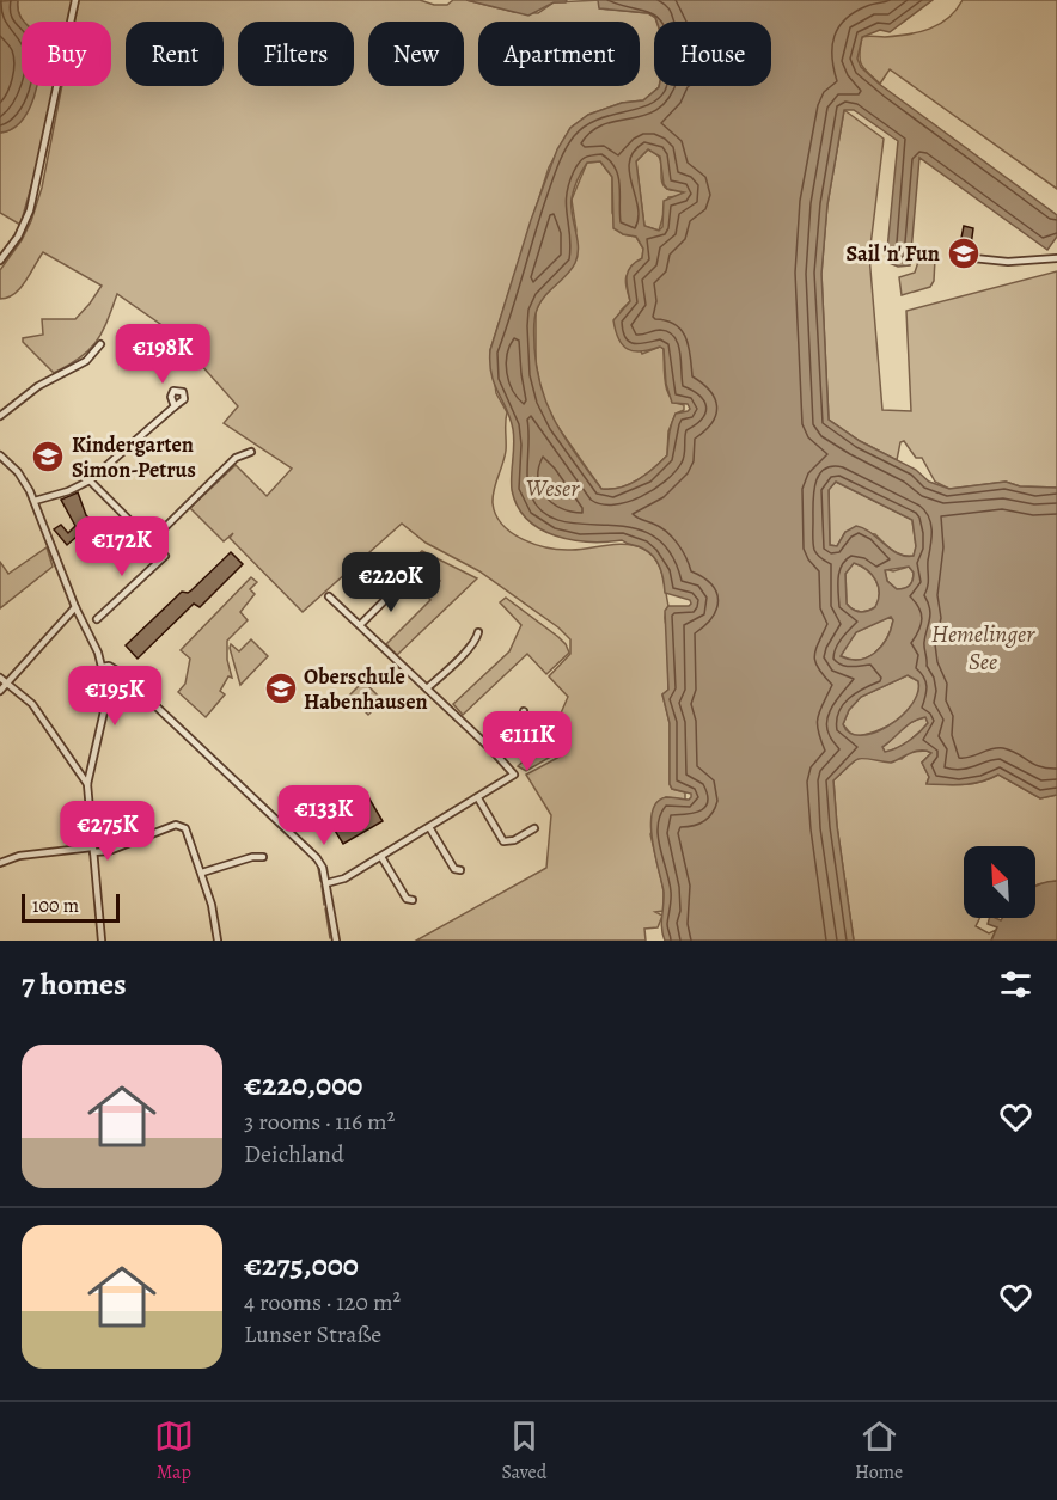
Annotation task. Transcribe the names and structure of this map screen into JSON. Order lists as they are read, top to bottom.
{
  "water": ["Weser", "Hemelinger See"],
  "places": {
    "school or university": ["Sail 'n' Fun", "Kindergarten Simon-Petrus", "Oberschule Habenhausen"]
  },
  "scale_bar": "100 m",
  "north": "top left",
  "page": {
    "chip": [
      "Buy",
      "Rent",
      "Filters",
      "New",
      "Apartment",
      "House"
    ],
    "price": [
      "€198K",
      "€172K",
      "€220K",
      "€195K",
      "€111K",
      "€133K",
      "€275K"
    ],
    "scale": "100 m",
    "heading": "7 homes",
    "list": [
      {
        "name": "€220,000",
        "note": "3 rooms · 116 m² · Deichland"
      },
      {
        "name": "€275,000",
        "note": "4 rooms · 120 m² · Lunser Straße"
      }
    ],
    "tabs": ["Map", "Saved", "Home"]
  }
}
